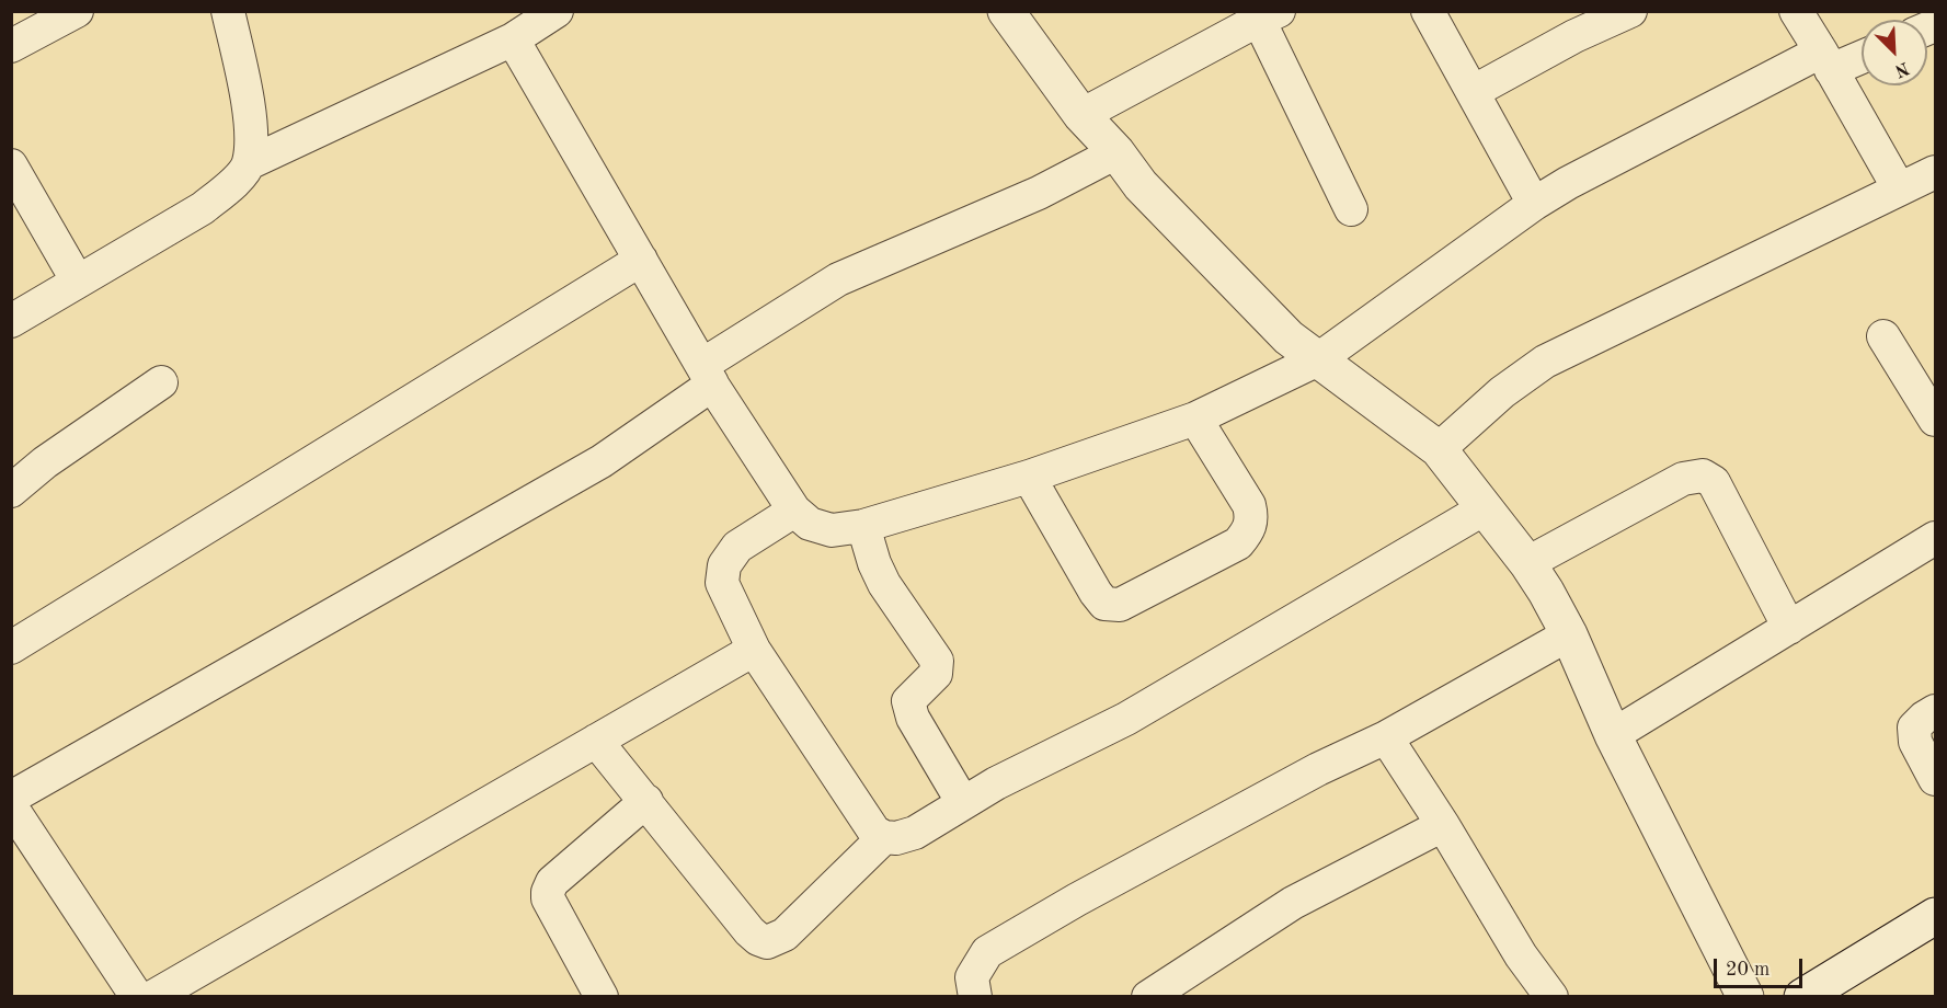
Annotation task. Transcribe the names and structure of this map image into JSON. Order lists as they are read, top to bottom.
{
  "scale_bar": "20 m",
  "north": "bottom right"
}
